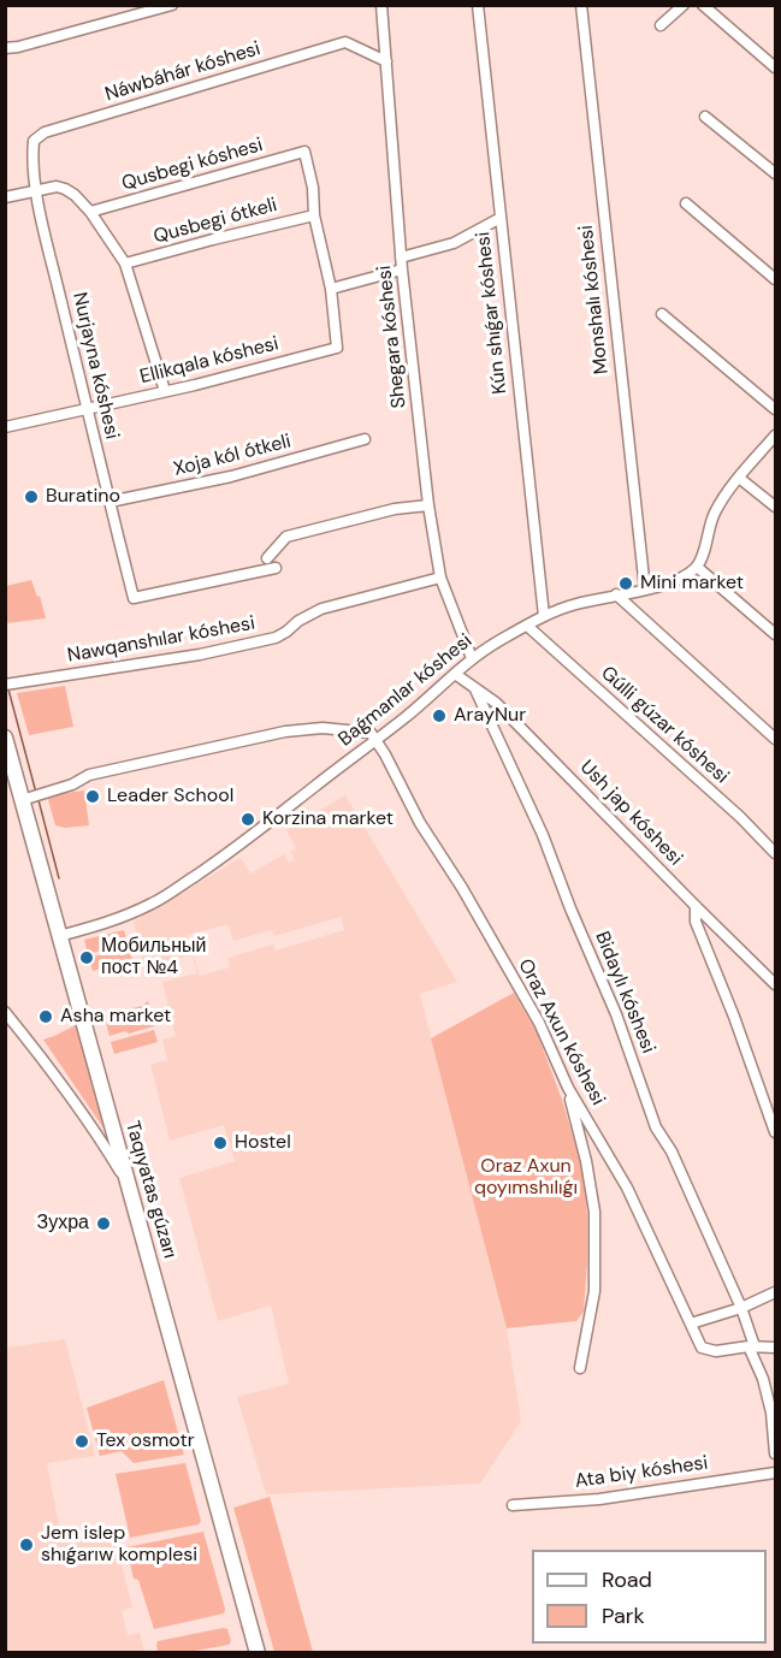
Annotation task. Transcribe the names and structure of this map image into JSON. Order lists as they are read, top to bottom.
{
  "streets": {
    "highway": ["Taqıyatas gúzarı"],
    "street": [
      "Náwbáhár kóshesi",
      "Qusbegi kóshesi",
      "Qusbegi ótkeli",
      "Monshalı kóshesi",
      "Kún shıǵar kóshesi",
      "Shegara kóshesi",
      "Ellikqala kóshesi",
      "Nurjayna kóshesi",
      "Xoja kól ótkeli",
      "Nawqanshılar kóshesi",
      "Baǵmanlar kóshesi",
      "Gúlli gúzar kóshesi",
      "Ush jap kóshesi",
      "Bidaylı kóshesi",
      "Oraz Axun kóshesi",
      "Ata biy kóshesi"
    ]
  },
  "crossings": [
    ["Náwbáhár kóshesi", "Shegara kóshesi"],
    ["Náwbáhár kóshesi", "Nurjayna kóshesi"],
    ["Qusbegi kóshesi", "Qusbegi ótkeli"],
    ["Monshalı kóshesi", "Baǵmanlar kóshesi"],
    ["Kún shıǵar kóshesi", "Baǵmanlar kóshesi"],
    ["Shegara kóshesi", "Nawqanshılar kóshesi"],
    ["Shegara kóshesi", "Baǵmanlar kóshesi"],
    ["Ellikqala kóshesi", "Nurjayna kóshesi"],
    ["Nurjayna kóshesi", "Xoja kól ótkeli"],
    ["Baǵmanlar kóshesi", "Gúlli gúzar kóshesi"],
    ["Baǵmanlar kóshesi", "Ush jap kóshesi"],
    ["Baǵmanlar kóshesi", "Oraz Axun kóshesi"],
    ["Baǵmanlar kóshesi", "Taqıyatas gúzarı"],
    ["Ush jap kóshesi", "Bidaylı kóshesi"],
    ["Bidaylı kóshesi", "Oraz Axun kóshesi"]
  ],
  "parks": ["Oraz Axun qoyımshılıǵı"],
  "places": [
    "Buratino",
    "Mini market",
    "ArayNur",
    "Leader School",
    "Korzina market",
    "Мобильный пост №4",
    "Asha market",
    "Hostel",
    "Зухра",
    "Tex osmotr",
    "Jem islep shıǵarıw komplesi"
  ],
  "legend": ["Road", "Park"]
}
